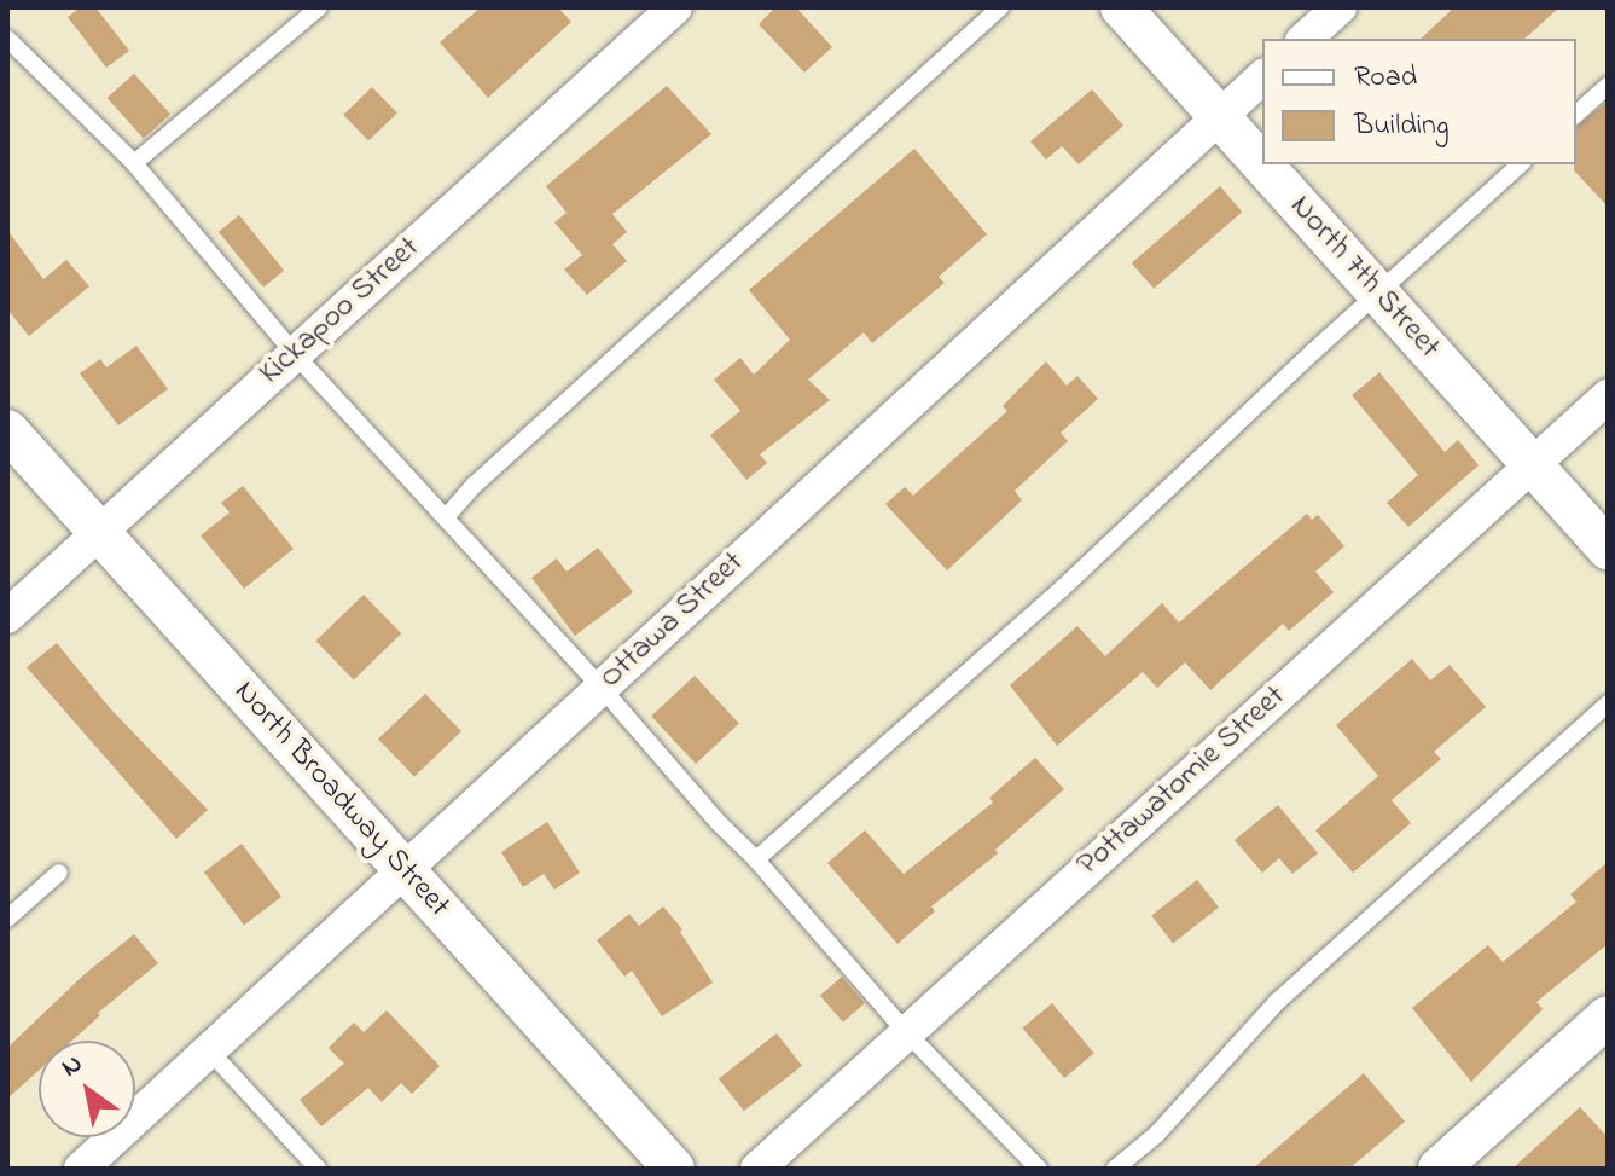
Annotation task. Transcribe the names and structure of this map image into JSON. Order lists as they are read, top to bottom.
{
  "streets": {
    "street": [
      "North 7th Street",
      "Kickapoo Street",
      "Ottawa Street",
      "Pottawatomie Street",
      "North Broadway Street"
    ]
  },
  "crossings": [
    ["North 7th Street", "Ottawa Street"],
    ["North 7th Street", "Pottawatomie Street"],
    ["Kickapoo Street", "North Broadway Street"],
    ["Ottawa Street", "North Broadway Street"]
  ],
  "legend": ["Road", "Building"],
  "north": "top left"
}
